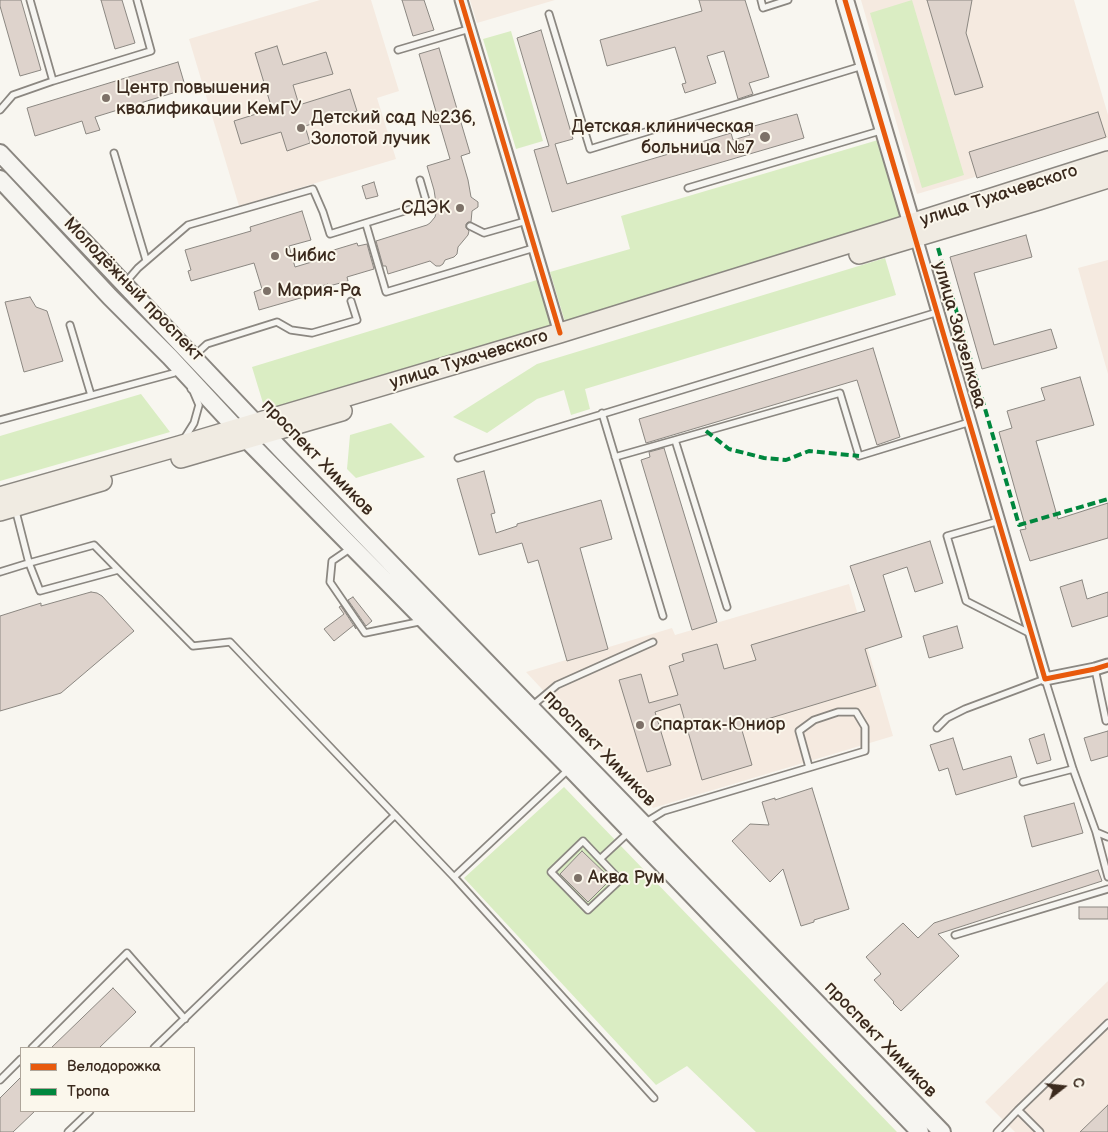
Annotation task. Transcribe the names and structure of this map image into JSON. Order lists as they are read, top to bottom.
{
  "streets": {
    "main road": [
      "улица Тухачевского",
      "Молодёжный проспект",
      "улица Заузелкова",
      "проспект Химиков"
    ]
  },
  "crossings": [
    ["улица Тухачевского", "Молодёжный проспект"],
    ["улица Тухачевского", "улица Заузелкова"],
    ["улица Тухачевского", "проспект Химиков"],
    ["Молодёжный проспект", "проспект Химиков"]
  ],
  "places": [
    "Центр повышения квалификации КемГУ",
    "Детский сад №236, Золотой лучик",
    "Детская клиническая больница №7",
    "СДЭК",
    "Чибис",
    "Мария-Ра",
    "Спартак-Юниор",
    "Аква Рум"
  ],
  "legend": ["Велодорожка", "Тропа"],
  "north": "right"
}
